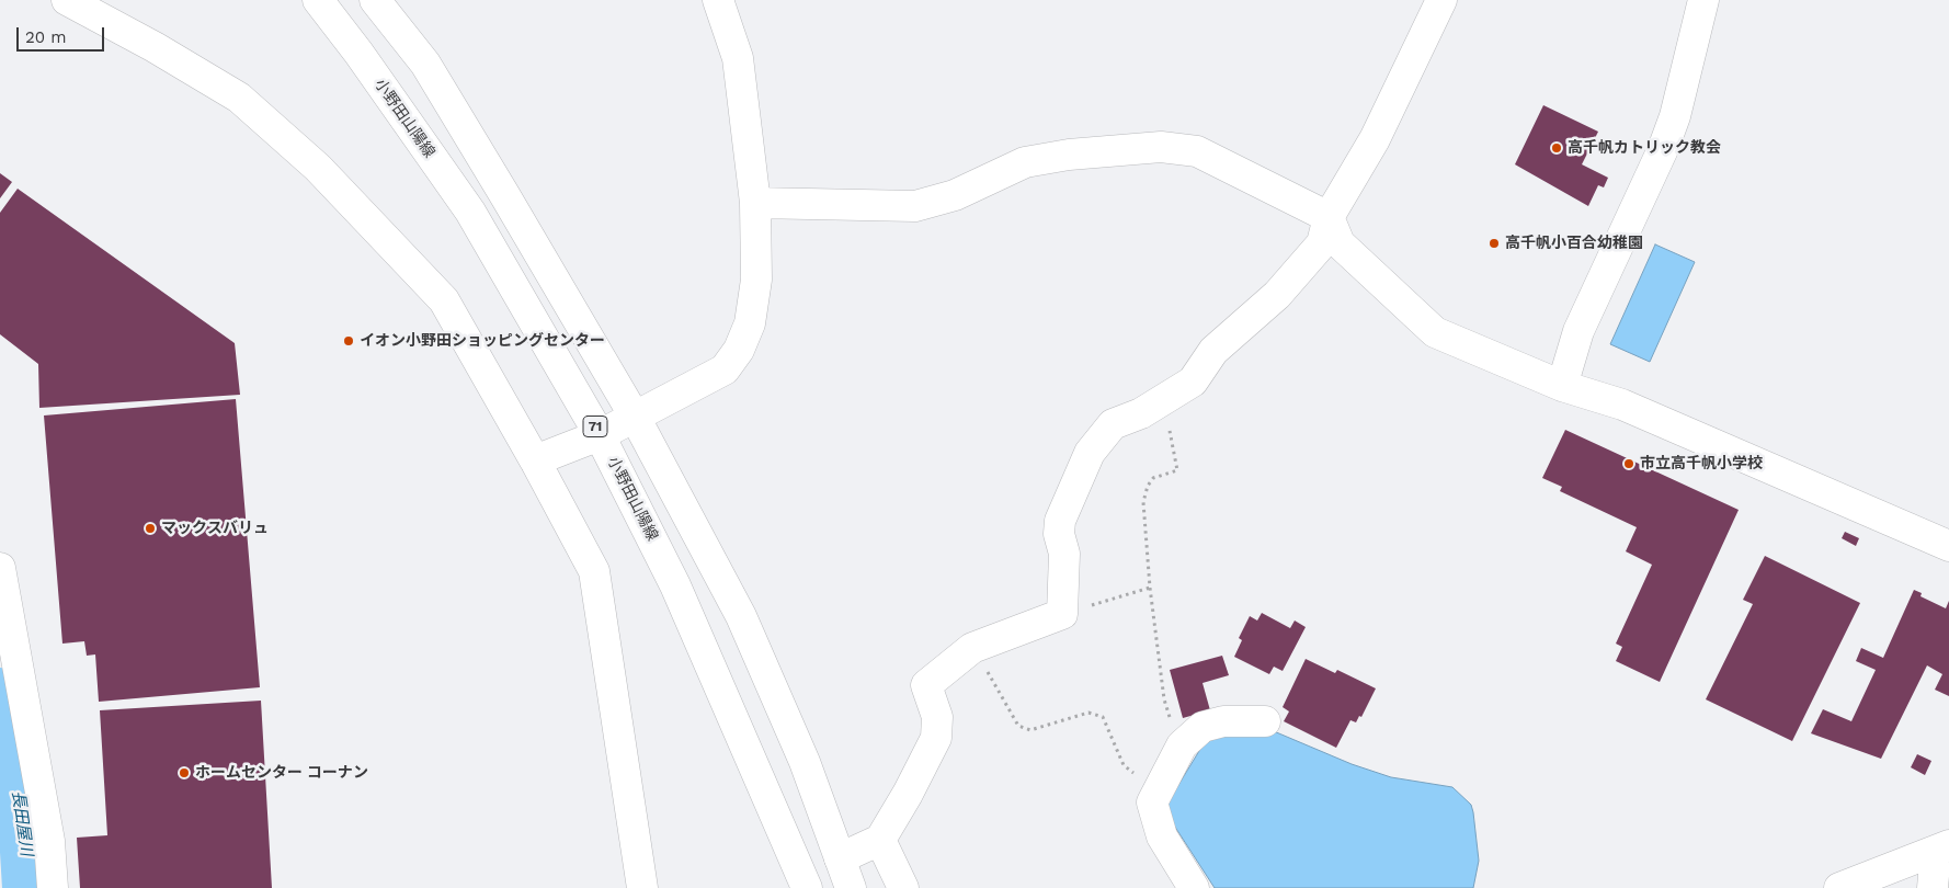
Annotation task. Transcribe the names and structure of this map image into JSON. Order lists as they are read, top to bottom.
{
  "streets": {
    "street": ["小野田山陽線", "71"]
  },
  "water": ["長田屋川"],
  "places": [
    "高千帆カトリック教会",
    "高千帆小百合幼稚園",
    "イオン小野田ショッピングセンター",
    "市立高千帆小学校",
    "マックスバリュ",
    "ホームセンター コーナン"
  ],
  "scale_bar": "20 m"
}
